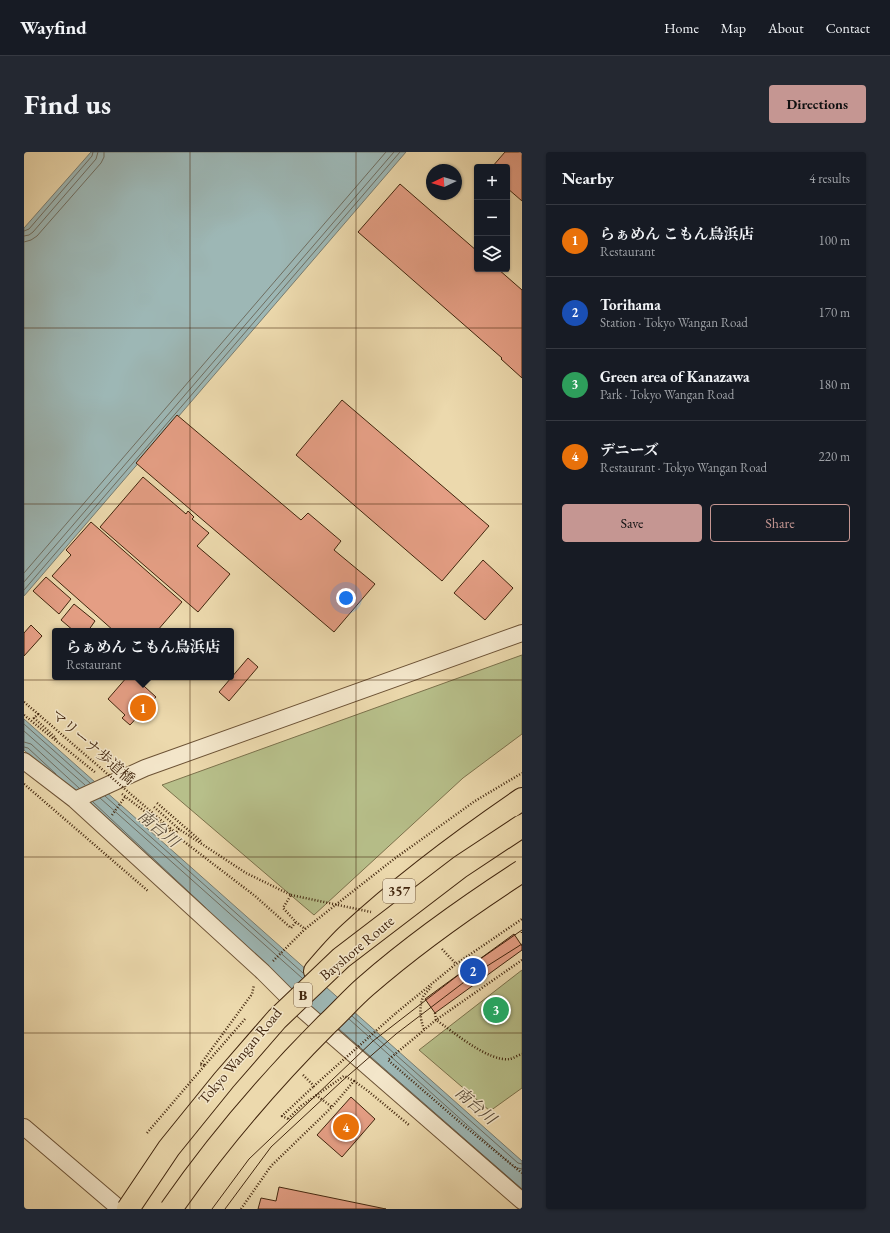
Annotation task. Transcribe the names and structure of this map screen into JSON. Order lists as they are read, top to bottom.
{
  "streets": {
    "highway": [
      "357",
      "Bayshore Route",
      "B",
      "Tokyo Wangan Road"
    ],
    "path": ["マリーナ歩道橋"]
  },
  "crossings": [
    ["Bayshore Route", "Tokyo Wangan Road"]
  ],
  "water": ["南台川"],
  "north": "left",
  "page": {
    "header": "Wayfind",
    "nav": [
      "Home",
      "Map",
      "About",
      "Contact"
    ],
    "buttons": [
      "Directions",
      ["Save", "Share"]
    ],
    "title": "Find us",
    "heading": ["Nearby", "4 results"],
    "map_buttons": ["+", "−"],
    "list": [
      {
        "mark": "1",
        "name": "らぁめん こもん鳥浜店",
        "note": "Restaurant",
        "value": "100 m"
      },
      {
        "mark": "2",
        "name": "Torihama",
        "note": "Station · Tokyo Wangan Road",
        "value": "170 m"
      },
      {
        "mark": "3",
        "name": "Green area of Kanazawa",
        "note": "Park · Tokyo Wangan Road",
        "value": "180 m"
      },
      {
        "mark": "4",
        "name": "デニーズ",
        "note": "Restaurant · Tokyo Wangan Road",
        "value": "220 m"
      }
    ],
    "popup": ["らぁめん こもん鳥浜店", "Restaurant"],
    "pins": [
      "1",
      "2",
      "3",
      "4"
    ]
  }
}
